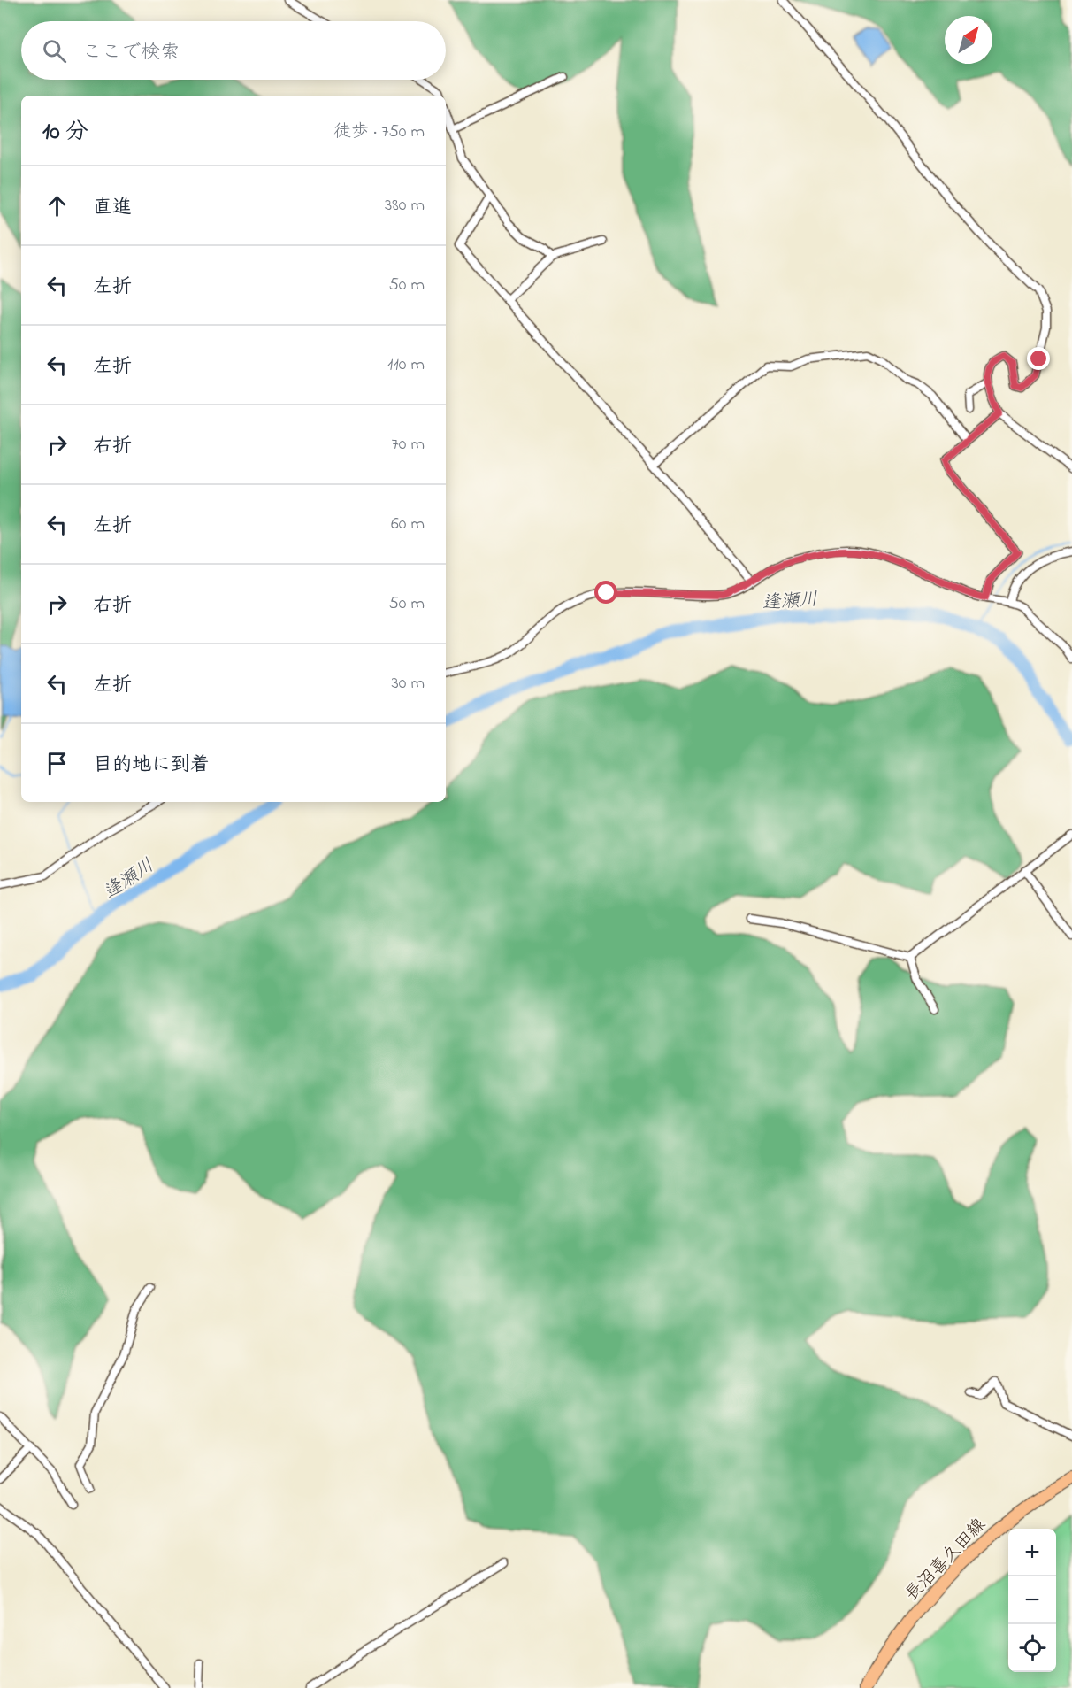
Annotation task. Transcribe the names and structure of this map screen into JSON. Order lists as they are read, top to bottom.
{
  "streets": {
    "main road": ["長沼喜久田線"]
  },
  "water": ["逢瀬川"],
  "north": "top right",
  "page": {
    "search": "ここで検索",
    "heading": ["10 分", "徒歩 · 750 m"],
    "list": [
      ["直進", "380 m"],
      ["左折", "50 m"],
      ["左折", "110 m"],
      ["右折", "70 m"],
      ["左折", "60 m"],
      ["右折", "50 m"],
      ["左折", "30 m"],
      "目的地に到着"
    ],
    "map_buttons": ["+", "−"]
  }
}
